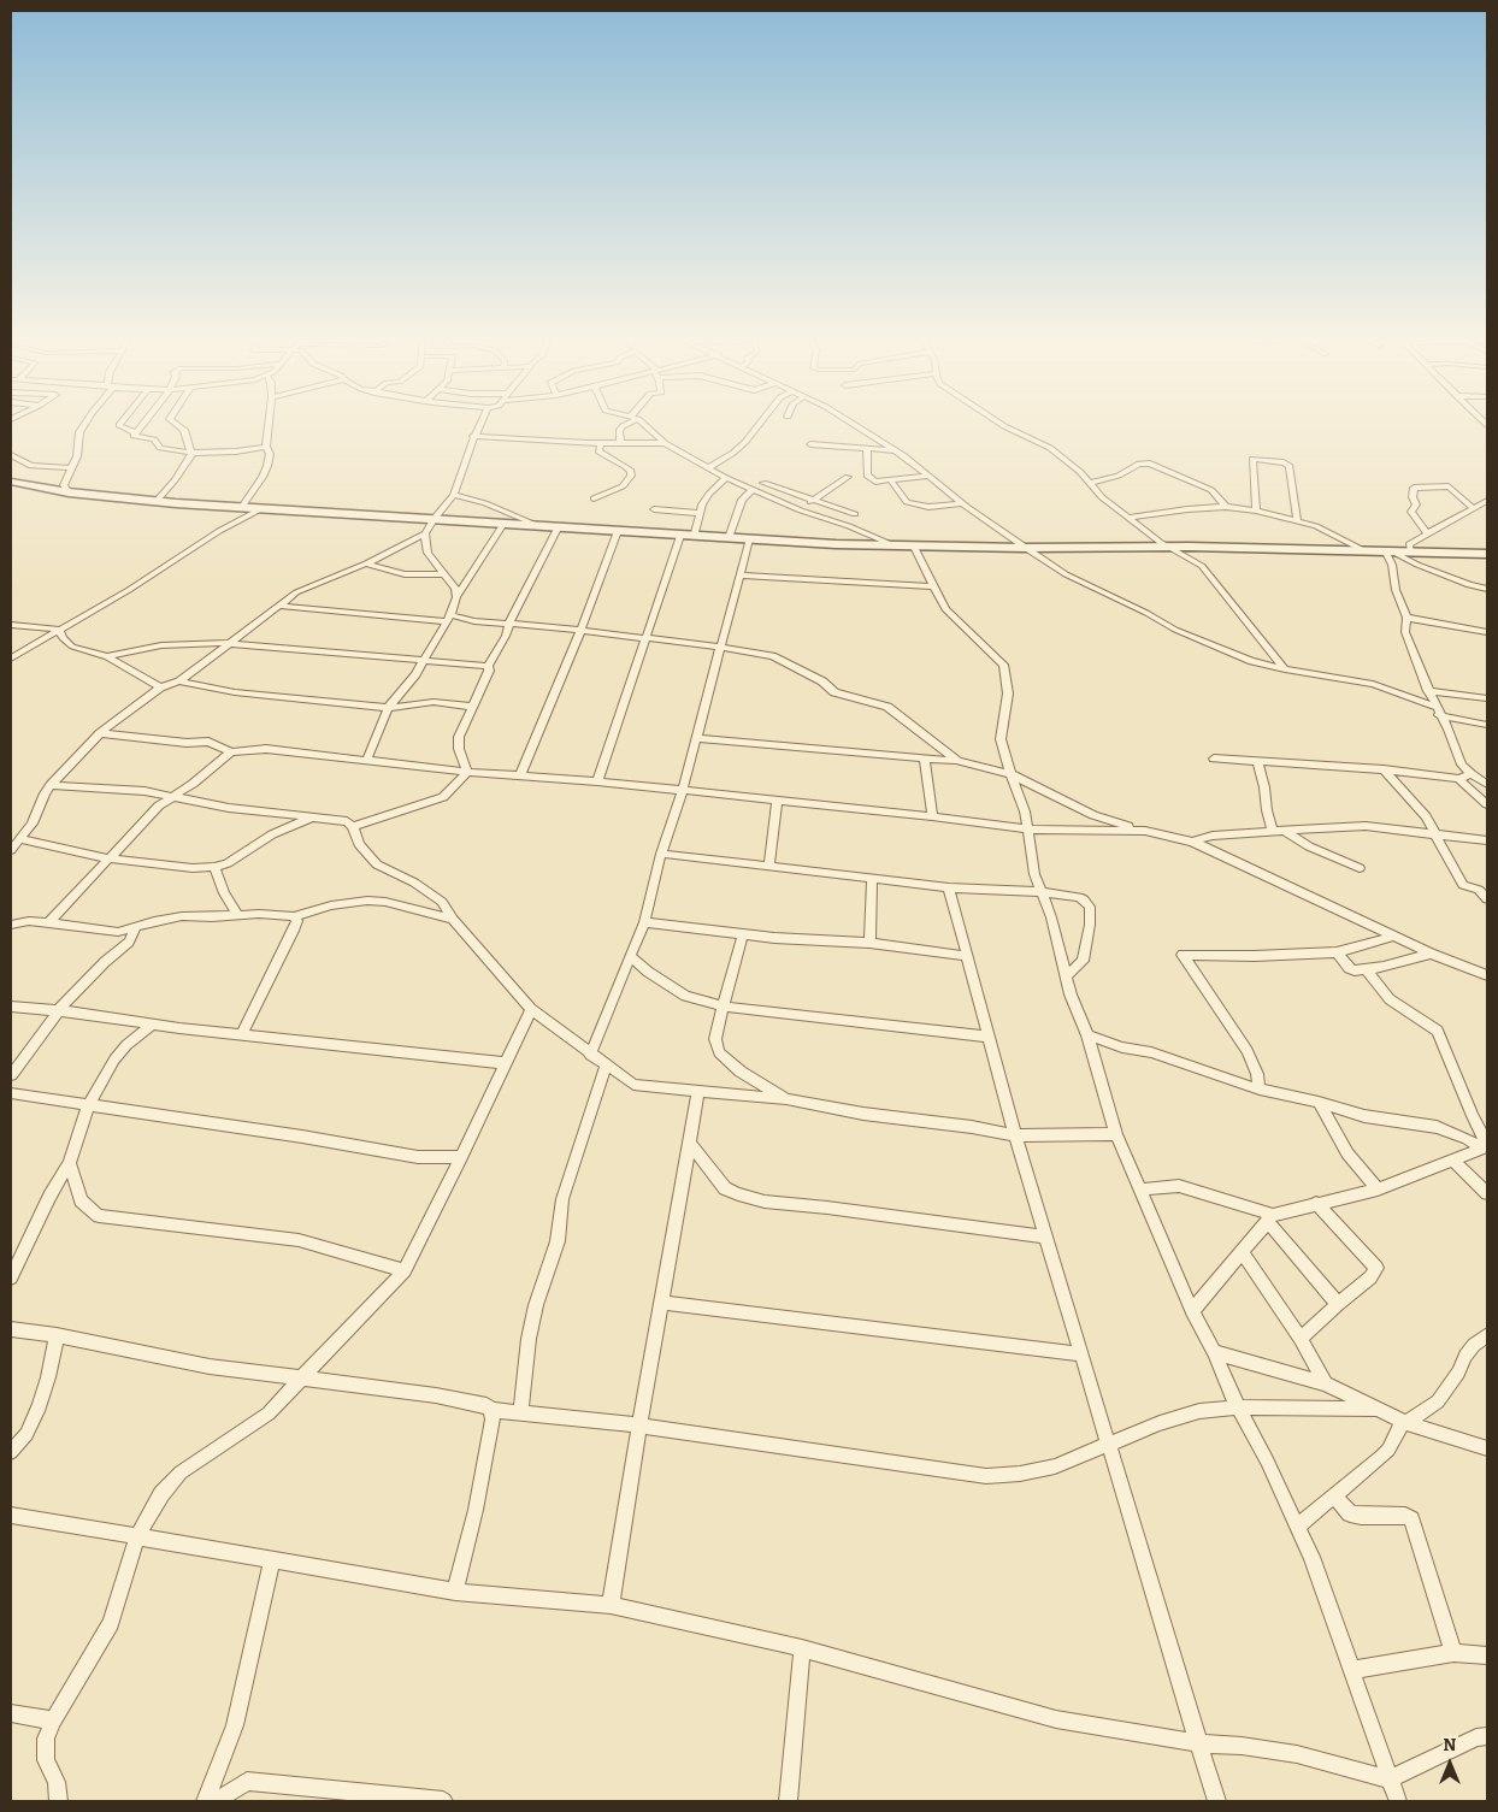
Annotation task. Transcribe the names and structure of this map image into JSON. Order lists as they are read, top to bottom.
{
  "north": "top"
}
